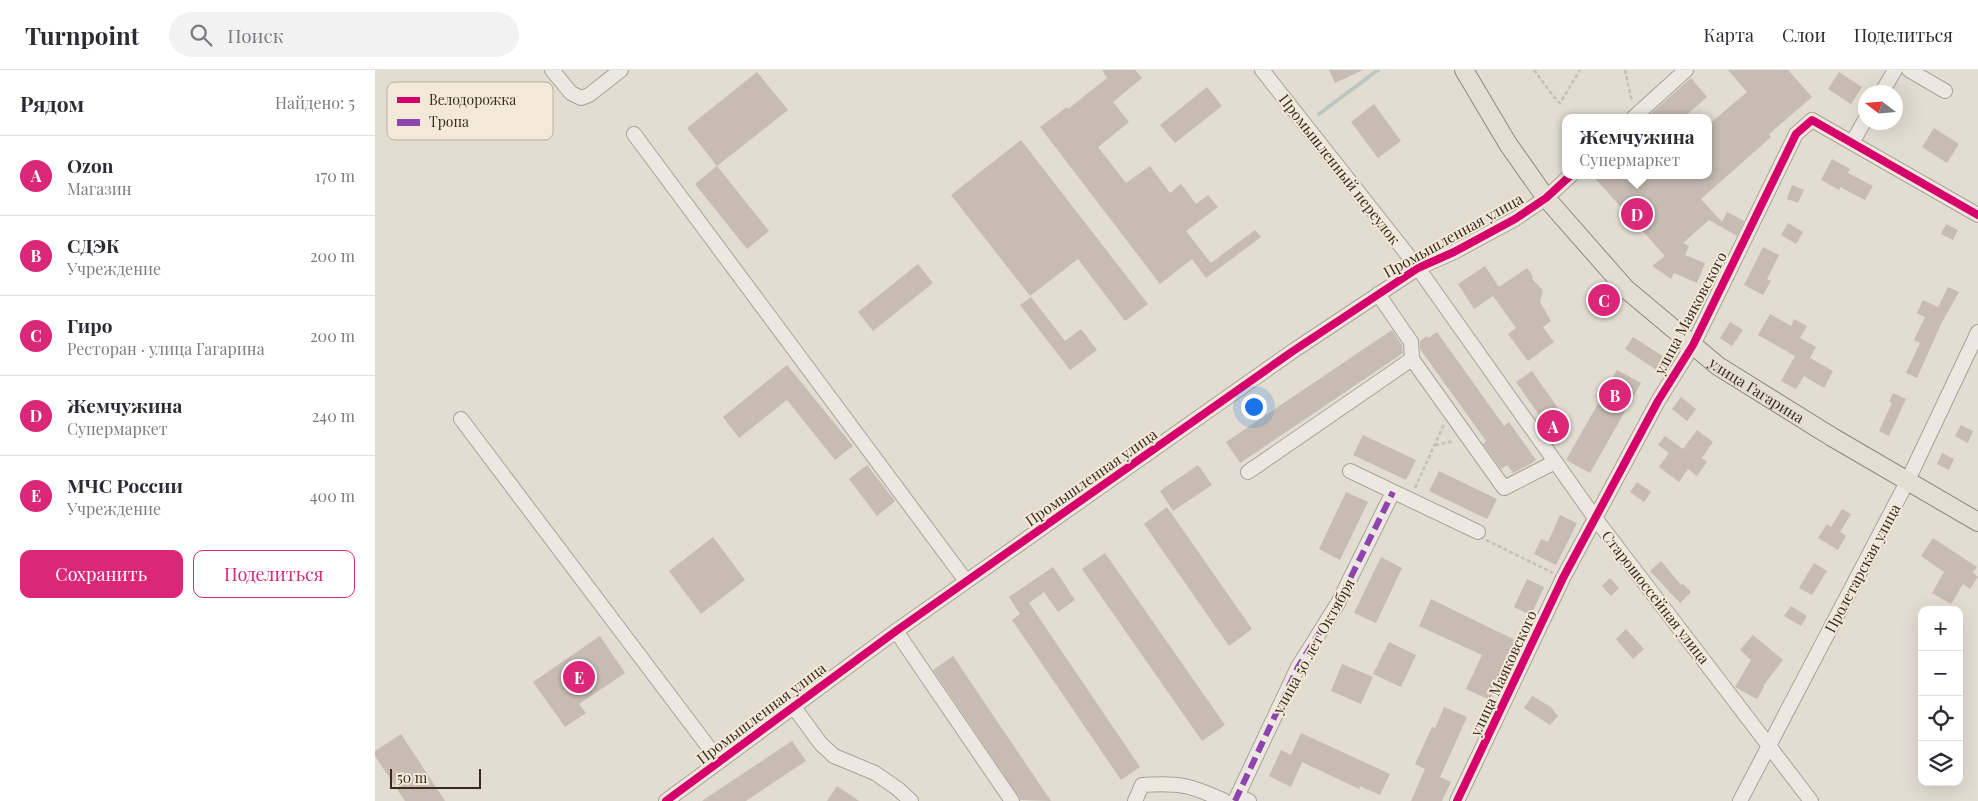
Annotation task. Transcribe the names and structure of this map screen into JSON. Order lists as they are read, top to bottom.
{
  "streets": {
    "main road": ["улица Гагарина"],
    "street": [
      "Промышленный переулок",
      "Промышленная улица",
      "улица Маяковского",
      "Пролетарская улица",
      "Старошоссейная улица",
      "улица 50 лет Октября"
    ]
  },
  "crossings": [
    ["Промышленный переулок", "Промышленная улица"],
    ["Промышленный переулок", "Старошоссейная улица"],
    ["Промышленная улица", "улица Гагарина"],
    ["Промышленная улица", "Старошоссейная улица"],
    ["улица Маяковского", "улица Гагарина"],
    ["улица Маяковского", "Старошоссейная улица"],
    ["улица Гагарина", "Пролетарская улица"],
    ["Пролетарская улица", "Старошоссейная улица"]
  ],
  "legend": ["Велодорожка", "Тропа"],
  "scale_bar": "50 m",
  "north": "left",
  "page": {
    "header": "Turnpoint",
    "search": "Поиск",
    "nav": ["Карта", "Слои", "Поделиться"],
    "heading": ["Рядом", "Найдено: 5"],
    "popup": ["Жемчужина", "Супермаркет"],
    "list": [
      {
        "mark": "A",
        "name": "Ozon",
        "note": "Магазин",
        "value": "170 m"
      },
      {
        "mark": "B",
        "name": "СДЭК",
        "note": "Учреждение",
        "value": "200 m"
      },
      {
        "mark": "C",
        "name": "Гиро",
        "note": "Ресторан · улица Гагарина",
        "value": "200 m"
      },
      {
        "mark": "D",
        "name": "Жемчужина",
        "note": "Супермаркет",
        "value": "240 m"
      },
      {
        "mark": "E",
        "name": "МЧС России",
        "note": "Учреждение",
        "value": "400 m"
      }
    ],
    "pins": [
      "D",
      "C",
      "B",
      "A",
      "E"
    ],
    "buttons": ["Сохранить", "Поделиться"],
    "map_buttons": ["+", "−"],
    "scale": "50 m"
  }
}
